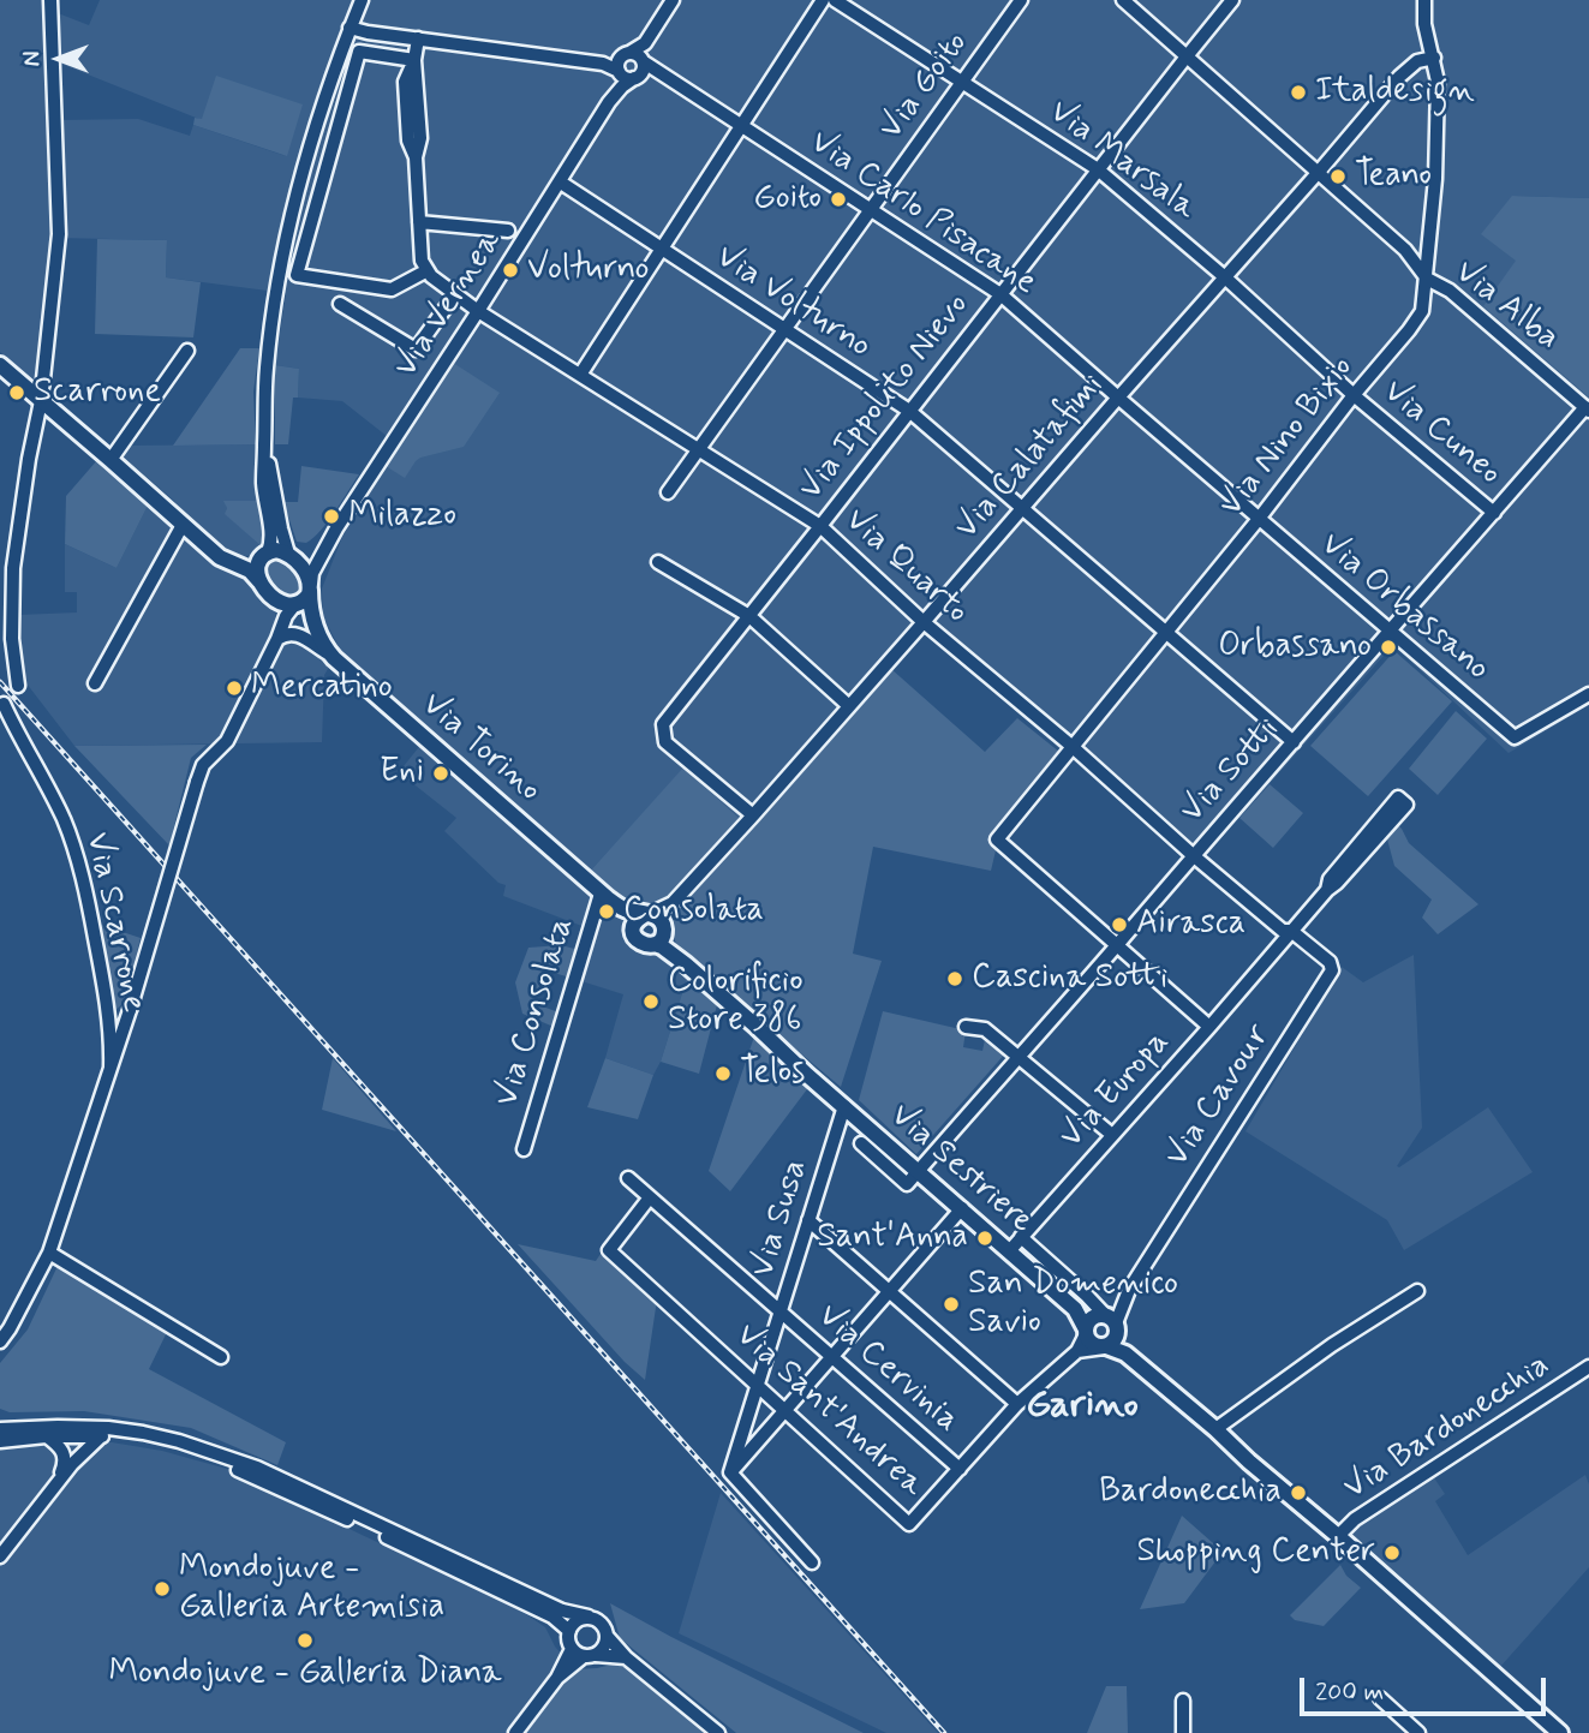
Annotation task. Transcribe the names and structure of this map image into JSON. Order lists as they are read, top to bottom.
{
  "streets": {
    "main road": ["Via Torino", "Via Sestriere"],
    "street": [
      "Via Goito",
      "Via Marsala",
      "Via Carlo Pisacane",
      "Via Volturno",
      "Via Vernea",
      "Via Alba",
      "Via Ippolito Nievo",
      "Via Cuneo",
      "Via Nino Bixio",
      "Via Calatafimi",
      "Via Quarto",
      "Via Orbassano",
      "Via Sotti",
      "Via Scarrone",
      "Via Consolata",
      "Via Europa",
      "Via Cavour",
      "Via Susa",
      "Via Cervinia",
      "Via Sant'Andrea",
      "Via Bardonecchia"
    ]
  },
  "crossings": [
    ["Via Goito", "Via Marsala"],
    ["Via Goito", "Via Carlo Pisacane"],
    ["Via Goito", "Via Volturno"],
    ["Via Goito", "Via Quarto"],
    ["Via Marsala", "Via Ippolito Nievo"],
    ["Via Marsala", "Via Cuneo"],
    ["Via Marsala", "Via Nino Bixio"],
    ["Via Marsala", "Via Calatafimi"],
    ["Via Carlo Pisacane", "Via Ippolito Nievo"],
    ["Via Carlo Pisacane", "Via Nino Bixio"],
    ["Via Carlo Pisacane", "Via Calatafimi"],
    ["Via Carlo Pisacane", "Via Orbassano"],
    ["Via Volturno", "Via Vernea"],
    ["Via Volturno", "Via Ippolito Nievo"],
    ["Via Volturno", "Via Nino Bixio"],
    ["Via Volturno", "Via Calatafimi"],
    ["Via Volturno", "Via Sotti"],
    ["Via Vernea", "Via Quarto"],
    ["Via Vernea", "Via Scarrone"],
    ["Via Alba", "Via Ippolito Nievo"],
    ["Via Alba", "Via Nino Bixio"],
    ["Via Alba", "Via Calatafimi"],
    ["Via Alba", "Via Sotti"],
    ["Via Ippolito Nievo", "Via Calatafimi"],
    ["Via Ippolito Nievo", "Via Quarto"],
    ["Via Cuneo", "Via Nino Bixio"],
    ["Via Cuneo", "Via Sotti"],
    ["Via Nino Bixio", "Via Calatafimi"],
    ["Via Nino Bixio", "Via Quarto"],
    ["Via Nino Bixio", "Via Orbassano"],
    ["Via Nino Bixio", "Via Sotti"],
    ["Via Calatafimi", "Via Quarto"],
    ["Via Calatafimi", "Via Torino"],
    ["Via Quarto", "Via Sotti"],
    ["Via Quarto", "Via Europa"],
    ["Via Quarto", "Via Cavour"],
    ["Via Orbassano", "Via Sotti"],
    ["Via Torino", "Via Consolata"],
    ["Via Torino", "Via Sestriere"],
    ["Via Sotti", "Via Sestriere"],
    ["Via Europa", "Via Cavour"],
    ["Via Europa", "Via Sestriere"],
    ["Via Cavour", "Via Sestriere"],
    ["Via Sestriere", "Via Susa"],
    ["Via Susa", "Via Cervinia"],
    ["Via Susa", "Via Sant'Andrea"],
    ["Via Cervinia", "Via Sant'Andrea"]
  ],
  "districts": ["Garino"],
  "places": [
    "Italdesign",
    "Teano",
    "Goito",
    "Volturno",
    "Scarrone",
    "Milazzo",
    "Orbassano",
    "Mercatino",
    "Eni",
    "Consolata",
    "Airasca",
    "Cascina Sotti",
    "Colorificio Store 386",
    "Telos",
    "Sant'Anna",
    "San Domenico Savio",
    "Bardonecchia",
    "Shopping Center",
    "Mondojuve - Galleria Artemisia",
    "Mondojuve - Galleria Diana"
  ],
  "scale_bar": "200 m",
  "north": "left"
}
